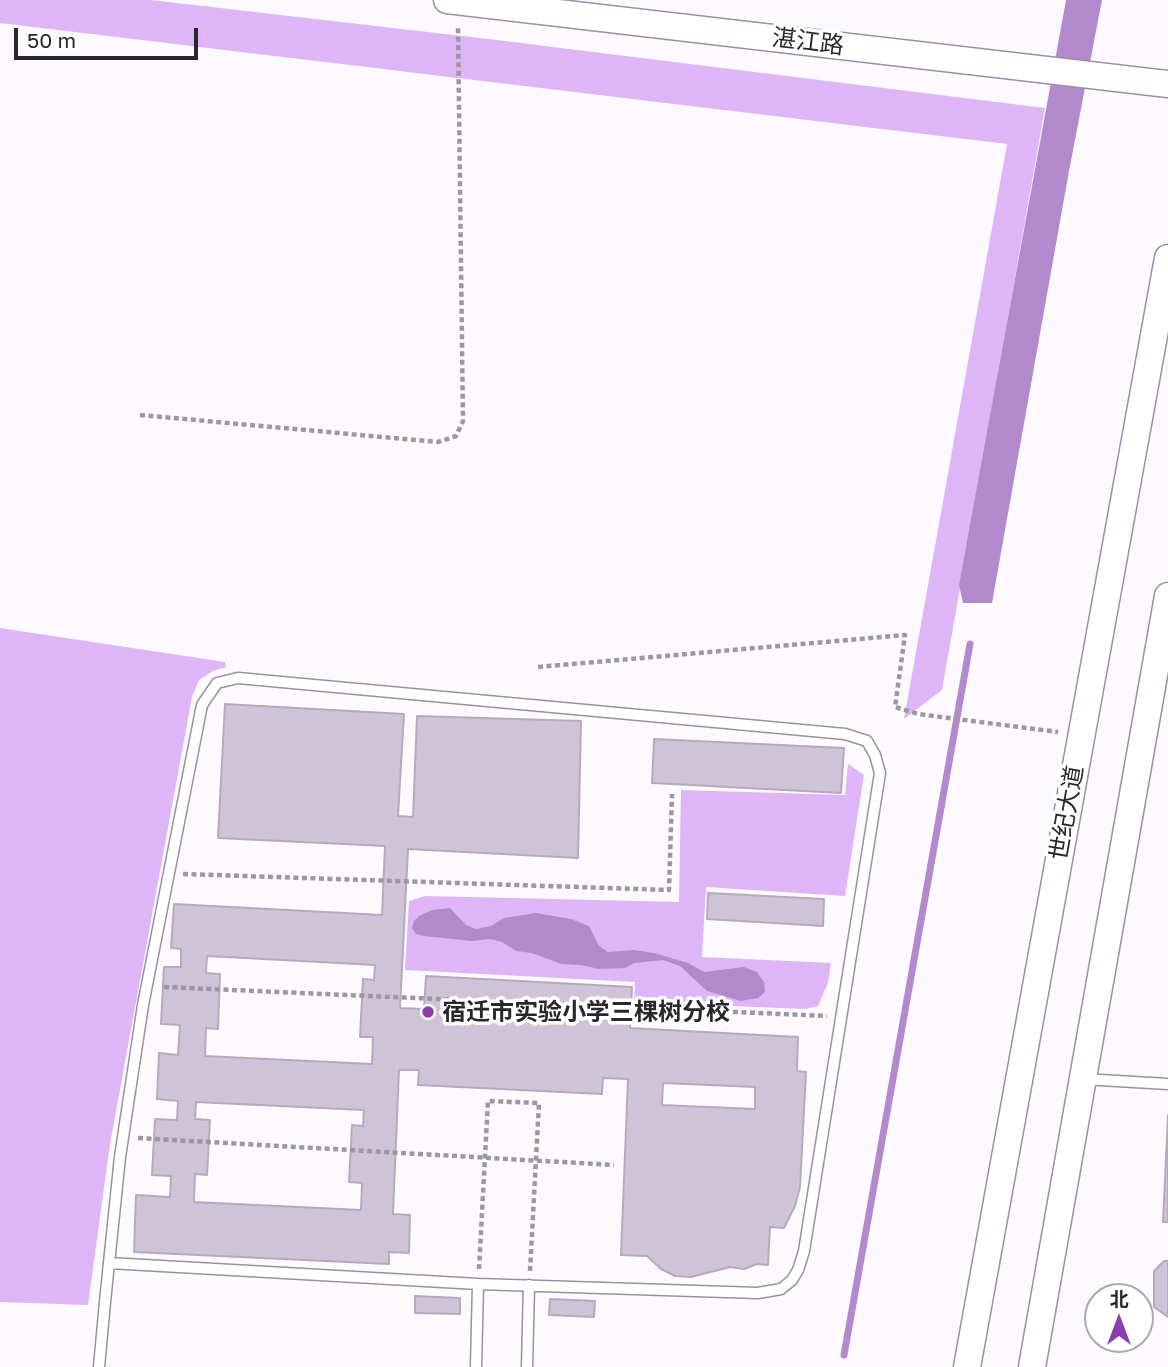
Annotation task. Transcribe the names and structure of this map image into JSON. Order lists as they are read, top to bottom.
{
  "streets": {
    "street": ["湛江路", "世纪大道"]
  },
  "places": ["宿迁市实验小学三棵树分校"],
  "scale_bar": "50 m",
  "north": "top"
}
